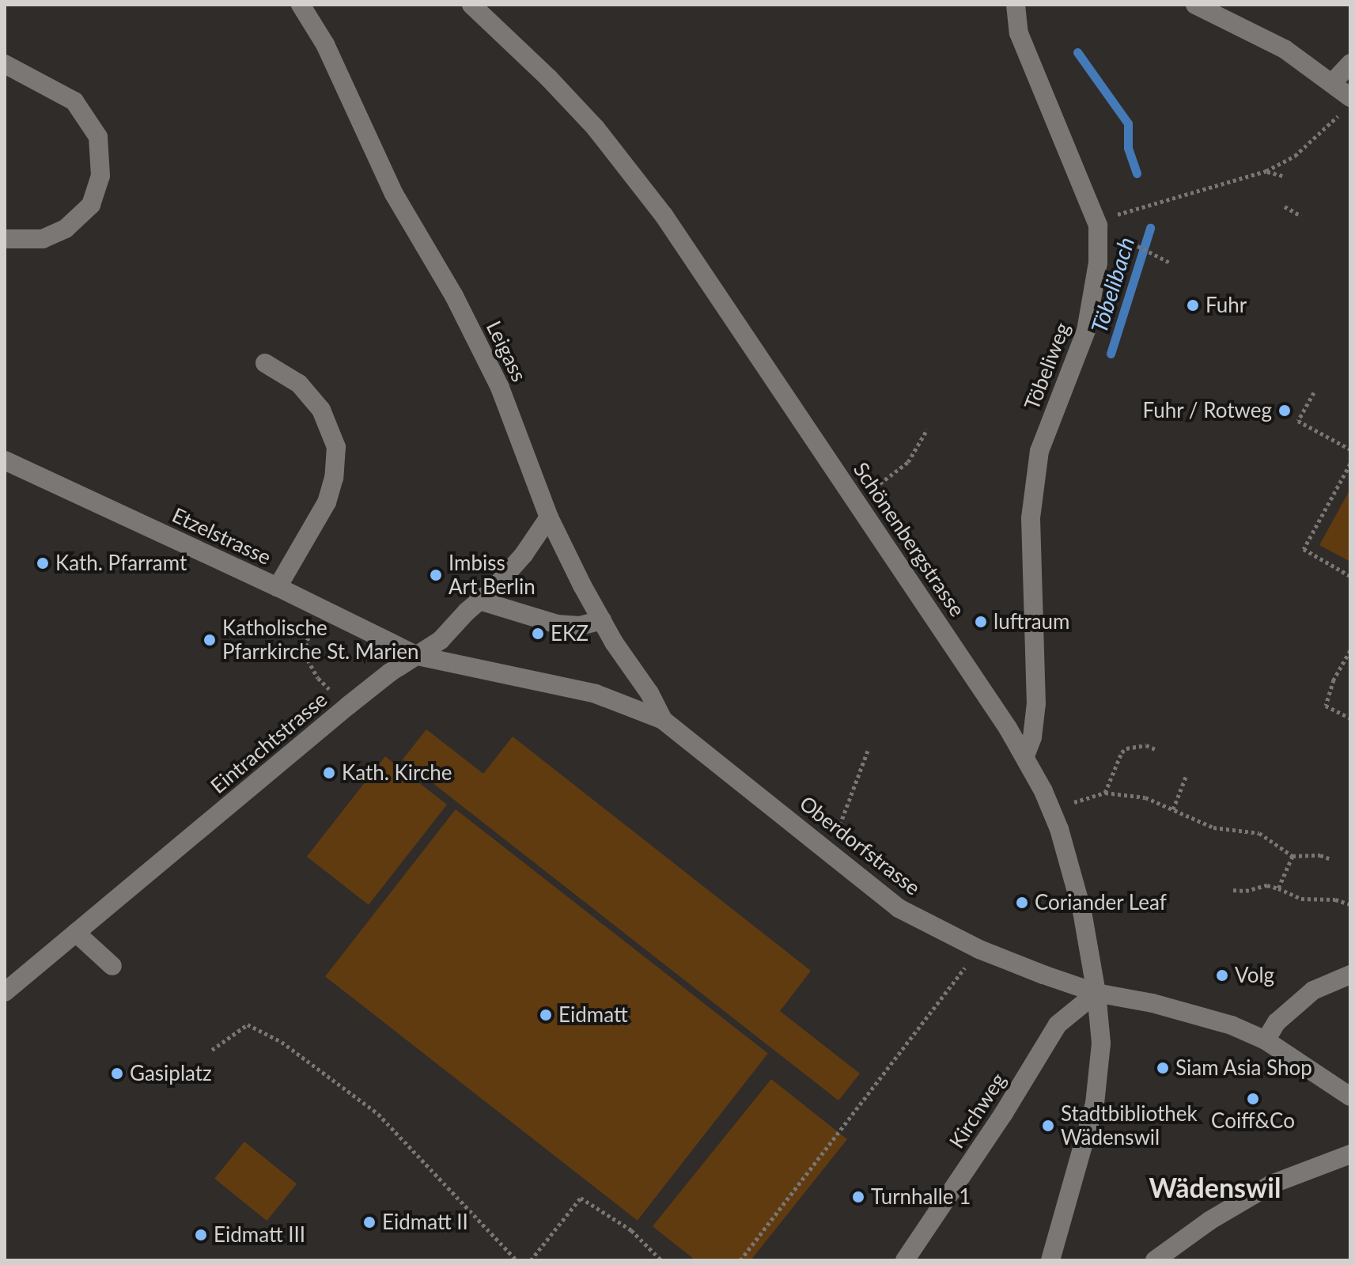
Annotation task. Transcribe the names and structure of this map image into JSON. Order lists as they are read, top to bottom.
{
  "streets": {
    "street": [
      "Leigass",
      "Töbeliweg",
      "Etzelstrasse",
      "Schönenbergstrasse",
      "Eintrachtstrasse",
      "Oberdorfstrasse",
      "Kirchweg"
    ]
  },
  "crossings": [
    ["Leigass", "Eintrachtstrasse"],
    ["Leigass", "Oberdorfstrasse"],
    ["Töbeliweg", "Schönenbergstrasse"],
    ["Etzelstrasse", "Eintrachtstrasse"],
    ["Etzelstrasse", "Oberdorfstrasse"],
    ["Schönenbergstrasse", "Oberdorfstrasse"],
    ["Schönenbergstrasse", "Kirchweg"],
    ["Eintrachtstrasse", "Oberdorfstrasse"],
    ["Oberdorfstrasse", "Kirchweg"]
  ],
  "districts": ["Wädenswil"],
  "water": ["Töbelibach"],
  "places": [
    "Fuhr",
    "Fuhr / Rotweg",
    "Kath. Pfarramt",
    "Imbiss Art Berlin",
    "luftraum",
    "EKZ",
    "Katholische Pfarrkirche St. Marien",
    "Kath. Kirche",
    "Coriander Leaf",
    "Volg",
    "Eidmatt",
    "Siam Asia Shop",
    "Gasiplatz",
    "Coiff&Co",
    "Stadtbibliothek Wädenswil",
    "Turnhalle 1",
    "Eidmatt II",
    "Eidmatt III"
  ]
}
